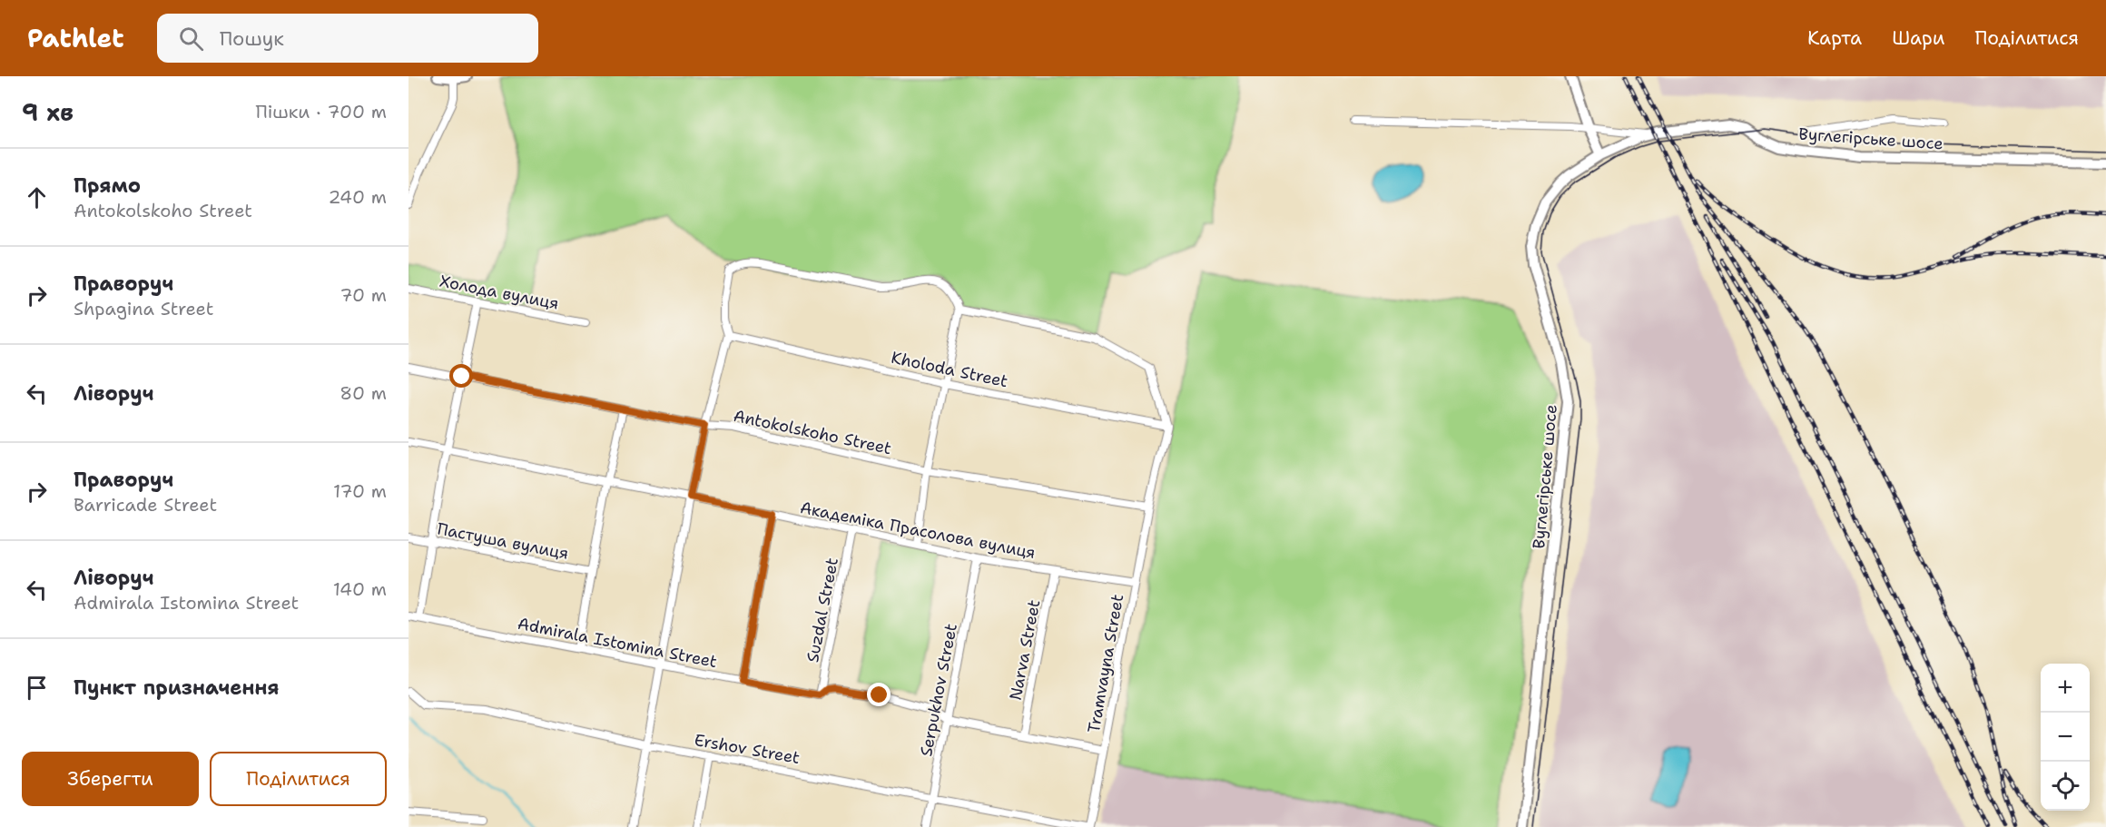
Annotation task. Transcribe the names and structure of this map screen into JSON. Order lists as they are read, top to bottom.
{
  "streets": {
    "street": [
      "Вуглегірське шосе",
      "Холода вулиця",
      "Kholoda Street",
      "Antokolskoho Street",
      "Академіка Прасолова вулиця",
      "Пастуша вулиця",
      "Suzdal Street",
      "Admirala Istomina Street",
      "Narva Street",
      "Tramvayna Street",
      "Serpukhov Street",
      "Ershov Street"
    ]
  },
  "crossings": [
    ["Kholoda Street", "Tramvayna Street"],
    ["Antokolskoho Street", "Tramvayna Street"],
    ["Академіка Прасолова вулиця", "Suzdal Street"],
    ["Академіка Прасолова вулиця", "Narva Street"],
    ["Академіка Прасолова вулиця", "Tramvayna Street"],
    ["Академіка Прасолова вулиця", "Serpukhov Street"],
    ["Suzdal Street", "Admirala Istomina Street"],
    ["Admirala Istomina Street", "Narva Street"],
    ["Admirala Istomina Street", "Tramvayna Street"],
    ["Admirala Istomina Street", "Serpukhov Street"],
    ["Tramvayna Street", "Ershov Street"],
    ["Serpukhov Street", "Ershov Street"]
  ],
  "page": {
    "header": "Pathlet",
    "search": "Пошук",
    "nav": ["Карта", "Шари", "Поділитися"],
    "heading": ["9 хв", "Пішки · 700 m"],
    "list": [
      ["Прямо", "Antokolskoho Street", "240 m"],
      ["Праворуч", "Shpagina Street", "70 m"],
      ["Ліворуч", "80 m"],
      ["Праворуч", "Barricade Street", "170 m"],
      ["Ліворуч", "Admirala Istomina Street", "140 m"],
      "Пункт призначення"
    ],
    "map_buttons": ["+", "−"],
    "buttons": ["Зберегти", "Поділитися"]
  }
}
